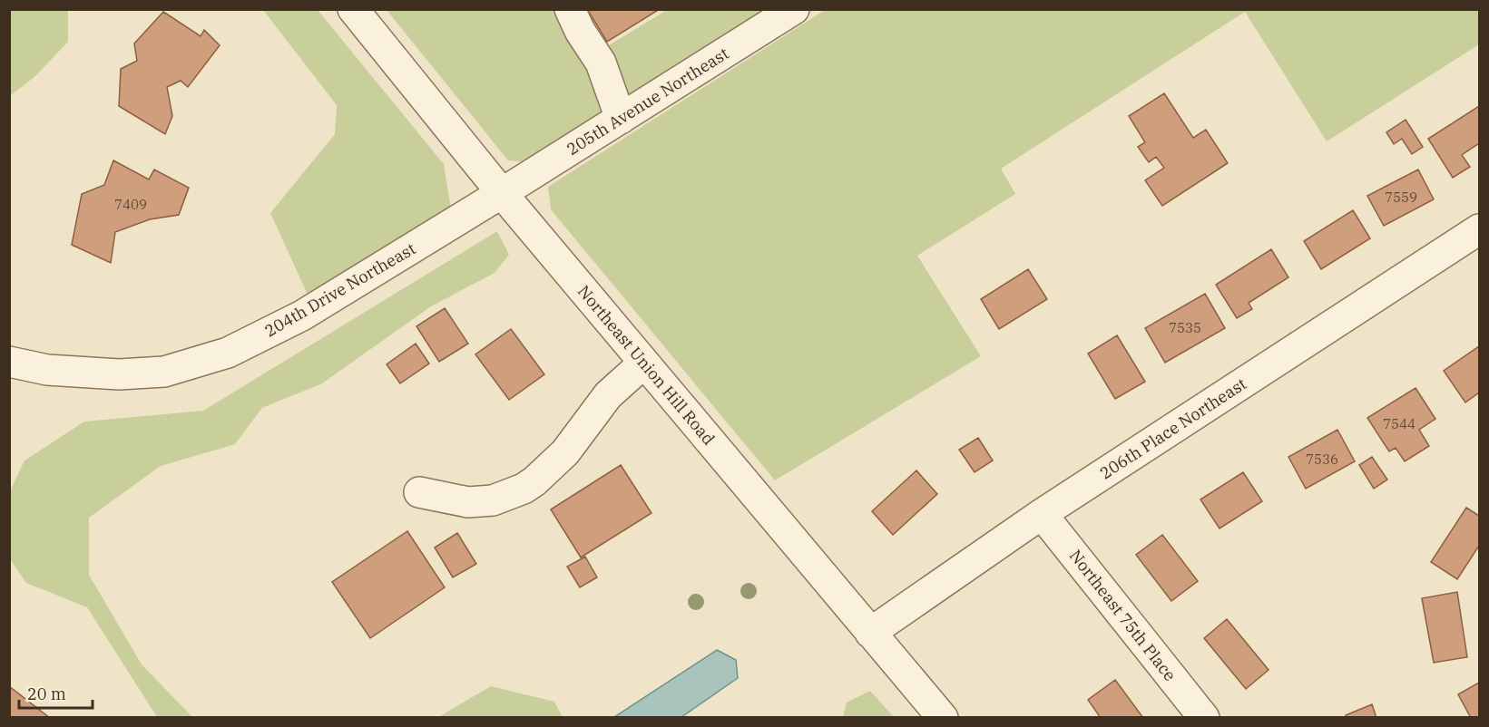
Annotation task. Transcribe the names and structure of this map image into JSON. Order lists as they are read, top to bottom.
{
  "streets": {
    "street": [
      "205th Avenue Northeast",
      "204th Drive Northeast",
      "Northeast Union Hill Road",
      "206th Place Northeast",
      "Northeast 75th Place"
    ]
  },
  "crossings": [
    ["205th Avenue Northeast", "204th Drive Northeast"],
    ["205th Avenue Northeast", "Northeast Union Hill Road"],
    ["204th Drive Northeast", "Northeast Union Hill Road"],
    ["Northeast Union Hill Road", "206th Place Northeast"],
    ["206th Place Northeast", "Northeast 75th Place"]
  ],
  "house_numbers": [
    "7559",
    "7409",
    "7535",
    "7544",
    "7536"
  ],
  "scale_bar": "20 m"
}
